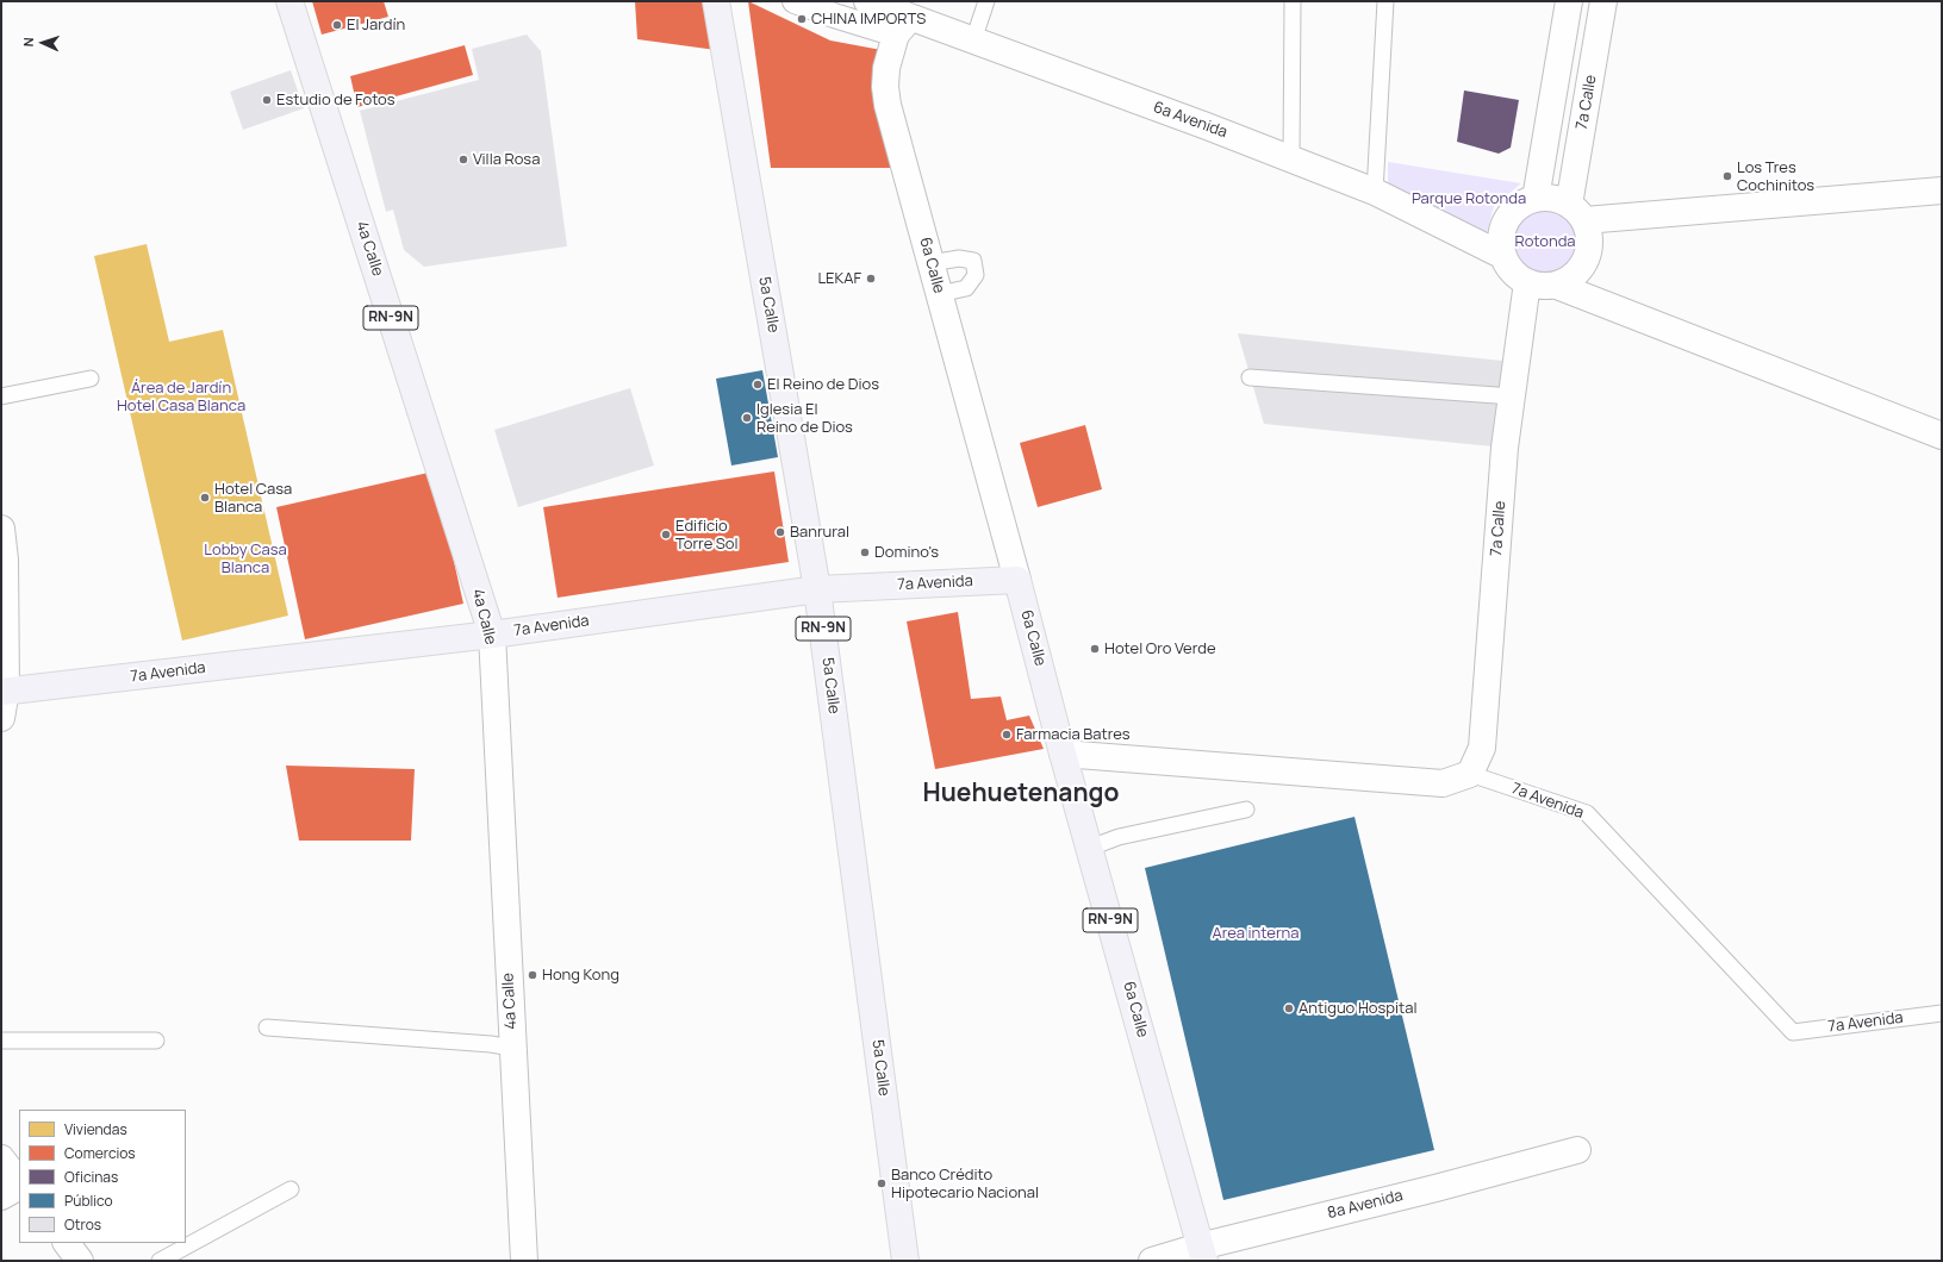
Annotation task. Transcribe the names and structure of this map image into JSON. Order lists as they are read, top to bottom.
{
  "streets": {
    "main road": [
      "4a Calle",
      "6a Calle",
      "5a Calle",
      "RN-9N",
      "7a Avenida"
    ],
    "street": ["7a Calle", "6a Avenida", "8a Avenida"]
  },
  "crossings": [
    ["7a Calle", "6a Avenida"],
    ["7a Calle", "7a Avenida"],
    ["6a Avenida", "6a Calle"],
    ["4a Calle", "7a Avenida"],
    ["6a Calle", "7a Avenida"],
    ["6a Calle", "8a Avenida"],
    ["5a Calle", "7a Avenida"]
  ],
  "districts": ["Huehuetenango"],
  "parks": [
    "Parque Rotonda",
    "Rotonda",
    "Área de Jardín Hotel Casa Blanca",
    "Lobby Casa Blanca",
    "Area interna"
  ],
  "places": [
    "CHINA IMPORTS",
    "El Jardín",
    "Estudio de Fotos",
    "Villa Rosa",
    "Los Tres Cochinitos",
    "LEKAF",
    "El Reino de Dios",
    "Iglesia El Reino de Dios",
    "Hotel Casa Blanca",
    "Banrural",
    "Edificio Torre Sol",
    "Domino's",
    "Hotel Oro Verde",
    "Farmacia Batres",
    "Hong Kong",
    "Antiguo Hospital",
    "Banco Crédito Hipotecario Nacional"
  ],
  "legend": [
    "Viviendas",
    "Comercios",
    "Oficinas",
    "Público",
    "Otros"
  ],
  "north": "left"
}
